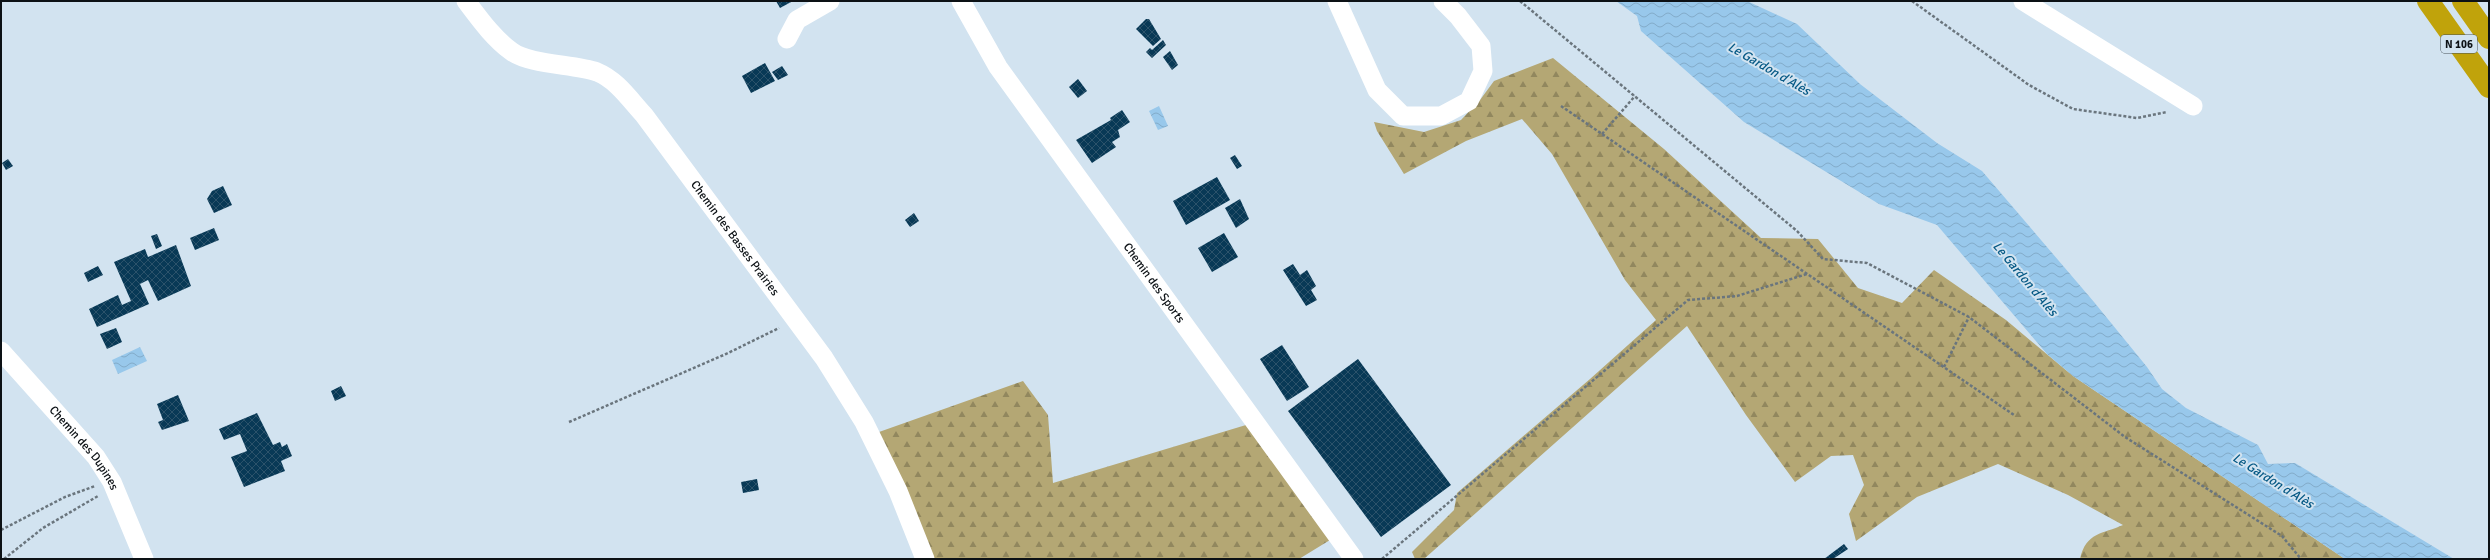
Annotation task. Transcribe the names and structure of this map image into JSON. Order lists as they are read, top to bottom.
{
  "streets": {
    "highway": ["N 106"],
    "street": ["Chemin des Basses Prairies", "Chemin des Sports", "Chemin des Dupines"]
  },
  "water": ["Le Gardon d'Alès"]
}
